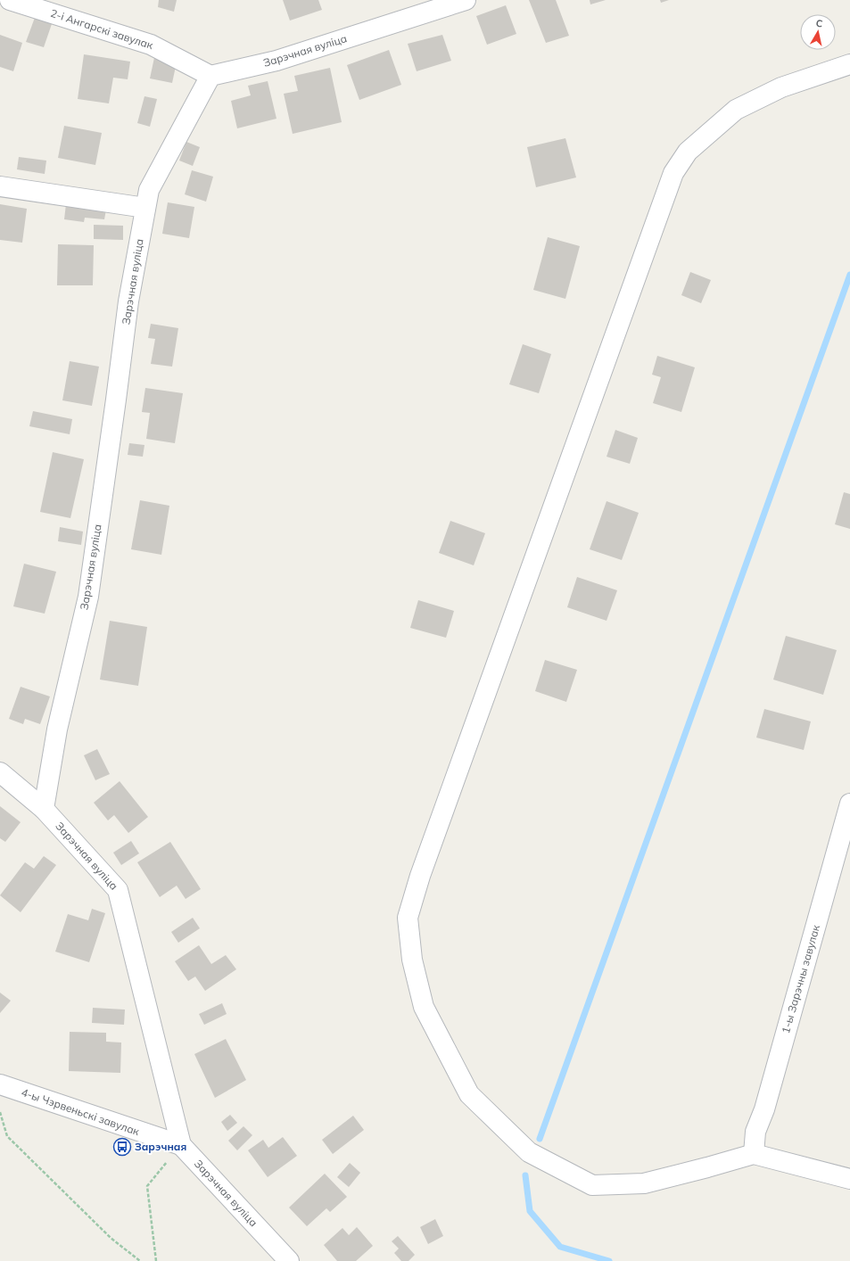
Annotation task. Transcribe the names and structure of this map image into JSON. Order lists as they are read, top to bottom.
{
  "streets": {
    "street": [
      "2-і Ангарскі завулак",
      "Зарэчная вуліца",
      "1-ы Зарэчны завулак",
      "4-ы Чэрвеньскі завулак"
    ]
  },
  "crossings": [
    ["2-і Ангарскі завулак", "Зарэчная вуліца"],
    ["Зарэчная вуліца", "4-ы Чэрвеньскі завулак"]
  ],
  "places": {
    "bus stop": ["Зарэчная"]
  },
  "north": "top"
}
